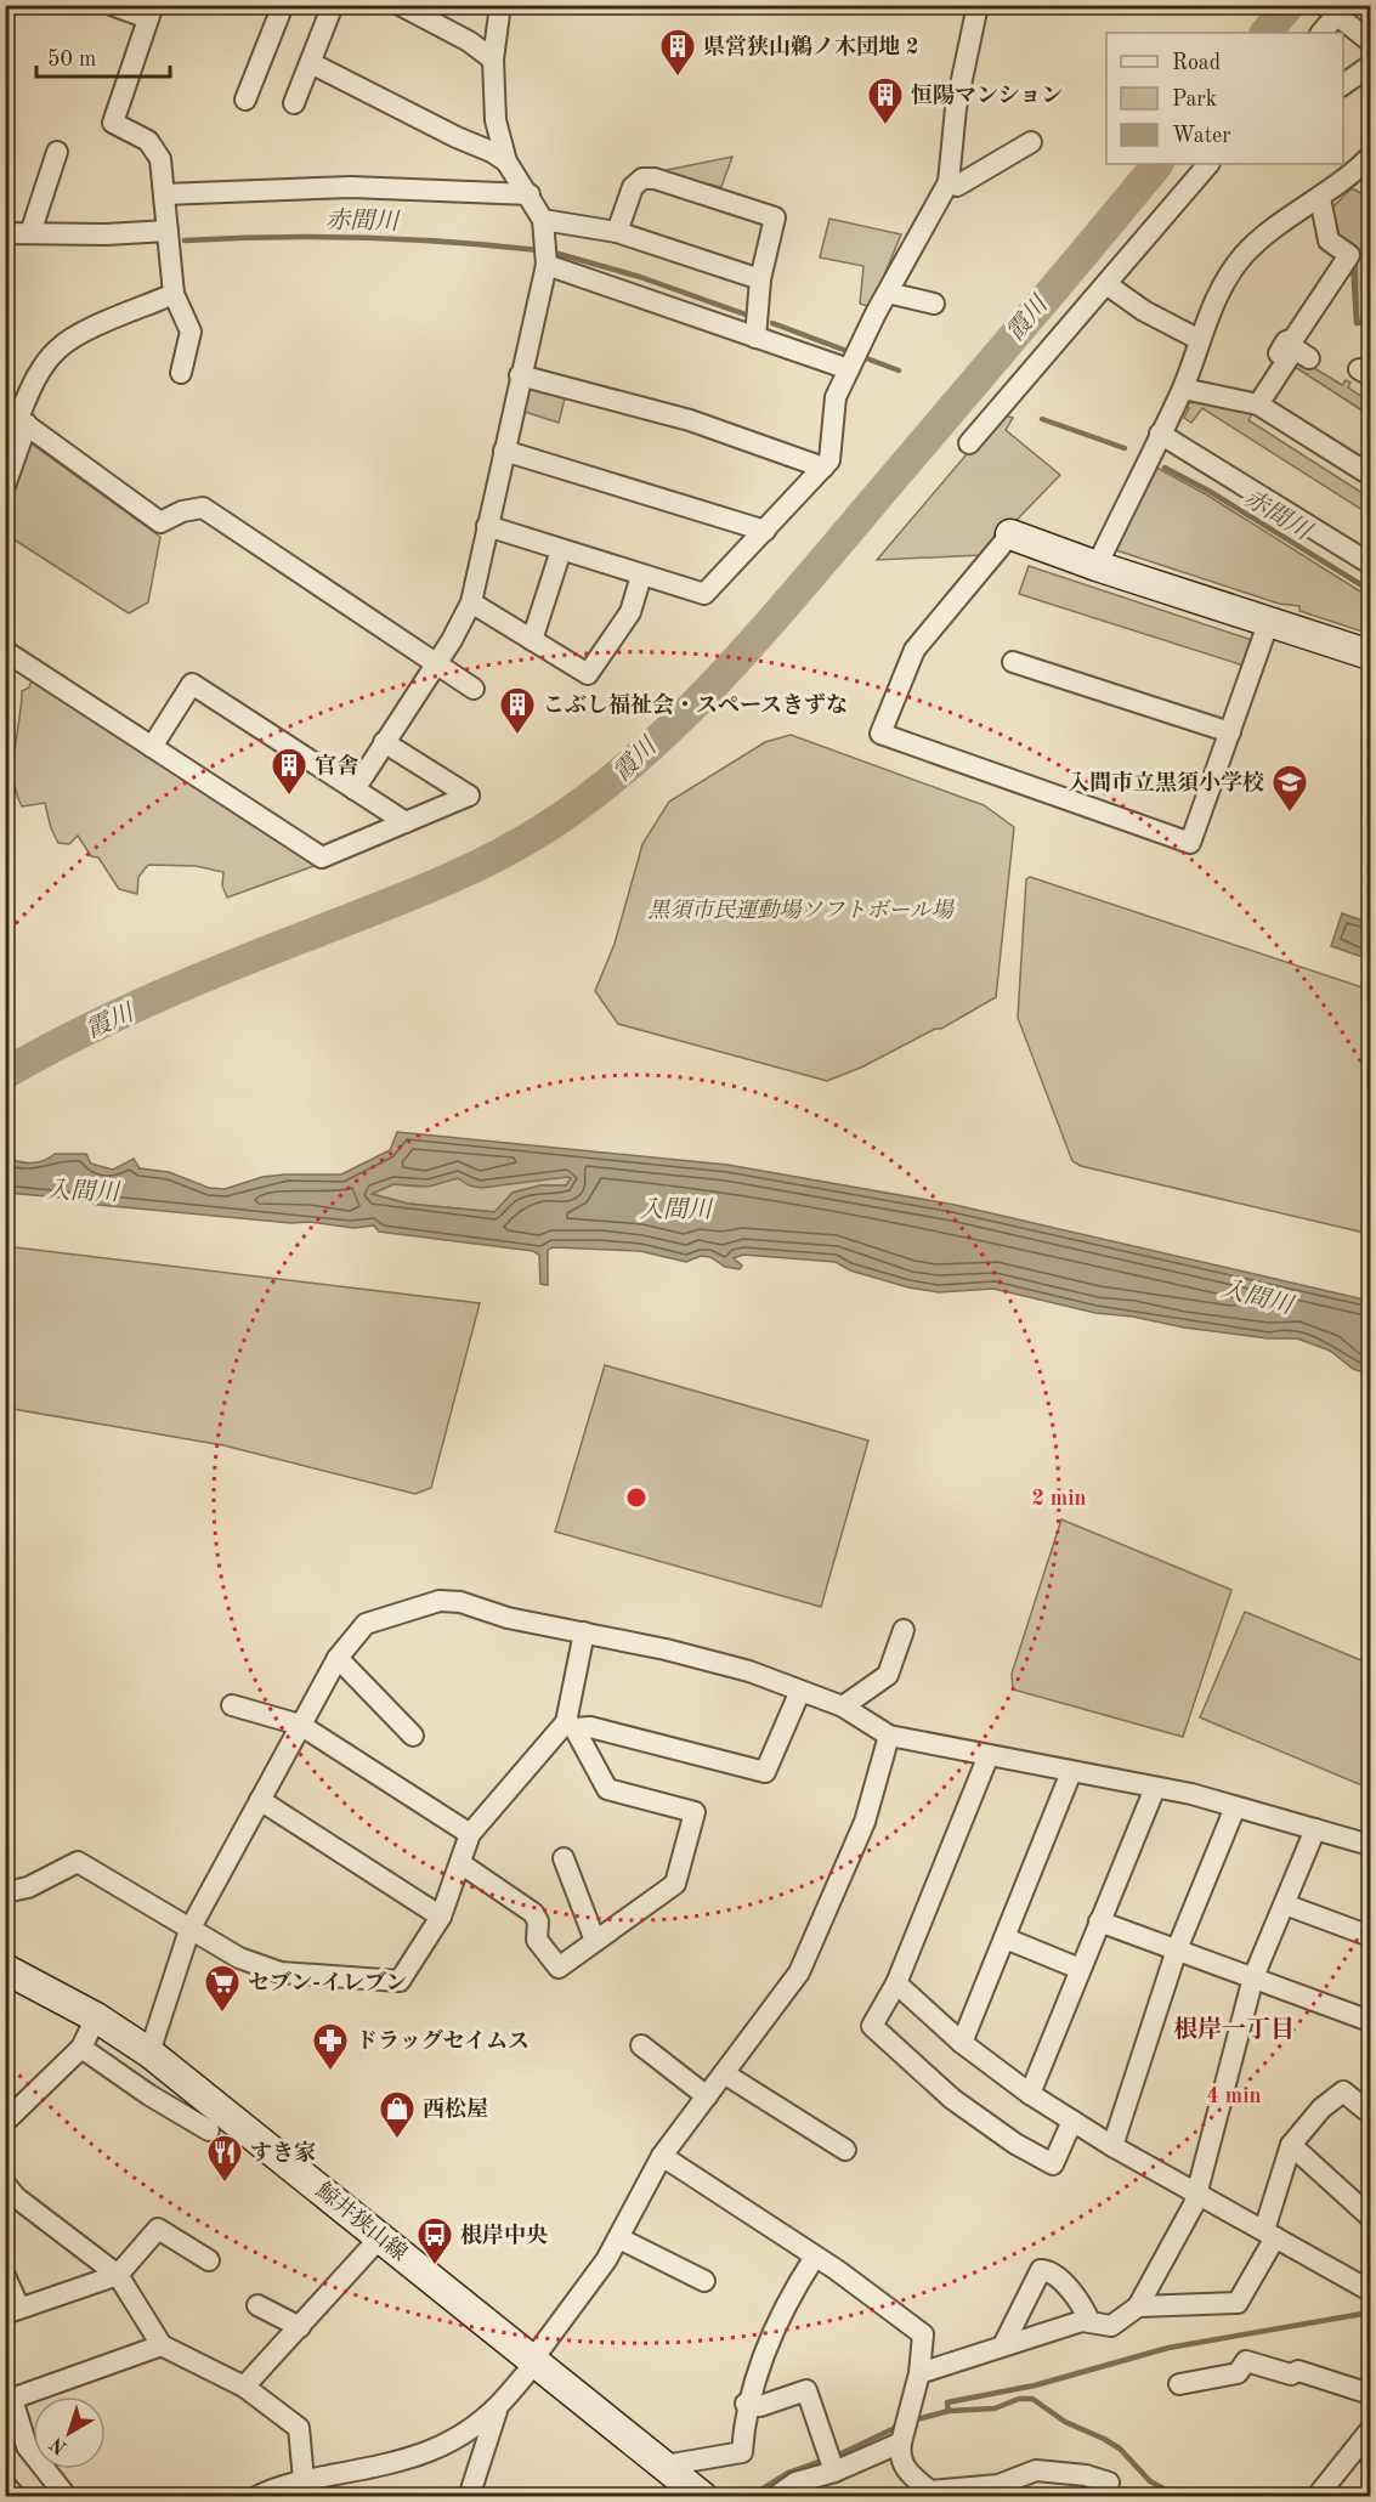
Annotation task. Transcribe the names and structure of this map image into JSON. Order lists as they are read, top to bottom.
{
  "streets": {
    "main road": ["鯨井狭山線"]
  },
  "districts": ["根岸一丁目"],
  "water": ["赤間川", "霞川", "入間川"],
  "parks": ["黒須市民運動場ソフトボール場"],
  "places": {
    "building": [
      "県営狭山鵜ノ木団地 2",
      "恒陽マンション",
      "こぶし福祉会・スペースきずな",
      "官舎"
    ],
    "school or university": ["入間市立黒須小学校"],
    "supermarket": ["セブン-イレブン"],
    "pharmacy": ["ドラッグセイムス"],
    "shop": ["西松屋"],
    "restaurant": ["すき家"],
    "bus stop": ["根岸中央"]
  },
  "legend": ["Road", "Park", "Water"],
  "scale_bar": "50 m",
  "north": "bottom left",
  "rings": ["2 min", "4 min"]
}
